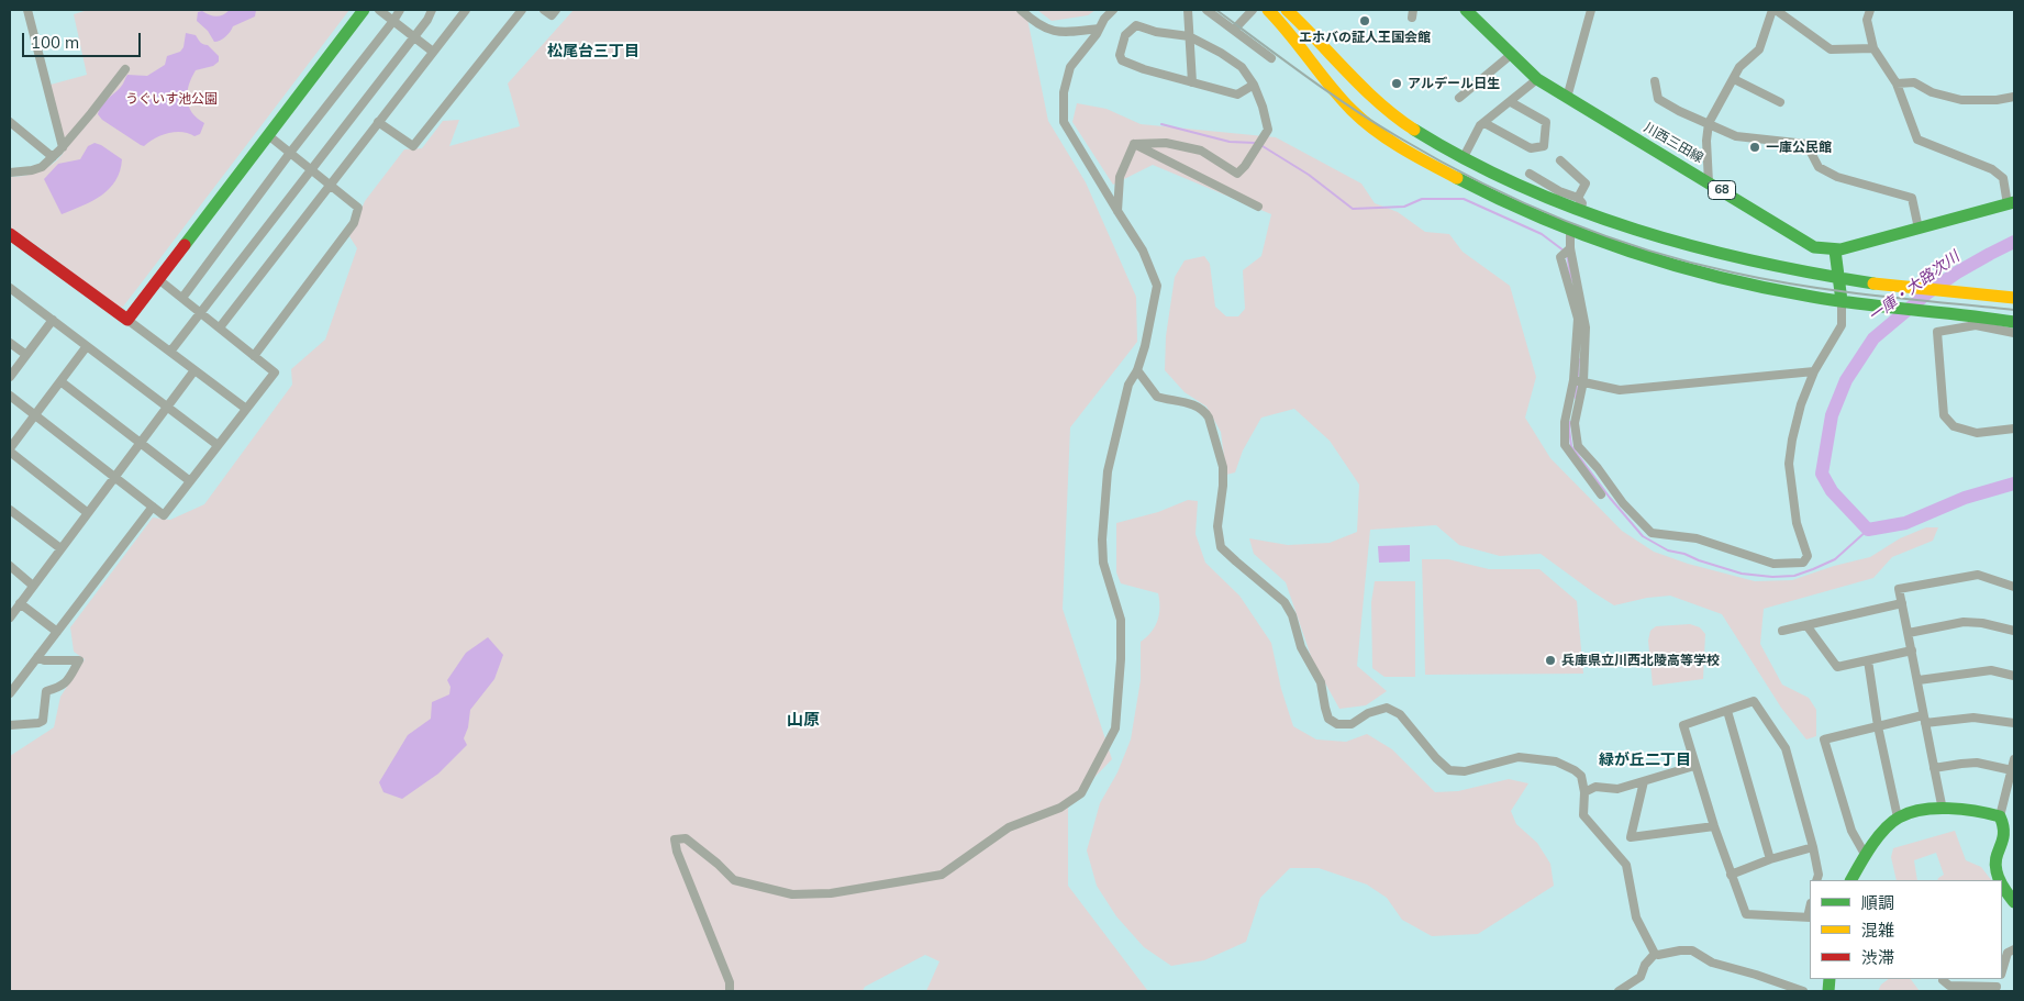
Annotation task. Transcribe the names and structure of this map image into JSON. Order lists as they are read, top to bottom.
{
  "streets": {
    "street": ["川西三田線", "68"]
  },
  "districts": ["松尾台三丁目", "山原", "緑が丘二丁目"],
  "water": ["一庫・大路次川"],
  "parks": ["うぐいす池公園"],
  "places": [
    "エホバの証人王国会館",
    "アルデール日生",
    "一庫公民館",
    "兵庫県立川西北陵高等学校"
  ],
  "legend": ["順調", "混雑", "渋滞"],
  "scale_bar": "100 m"
}
